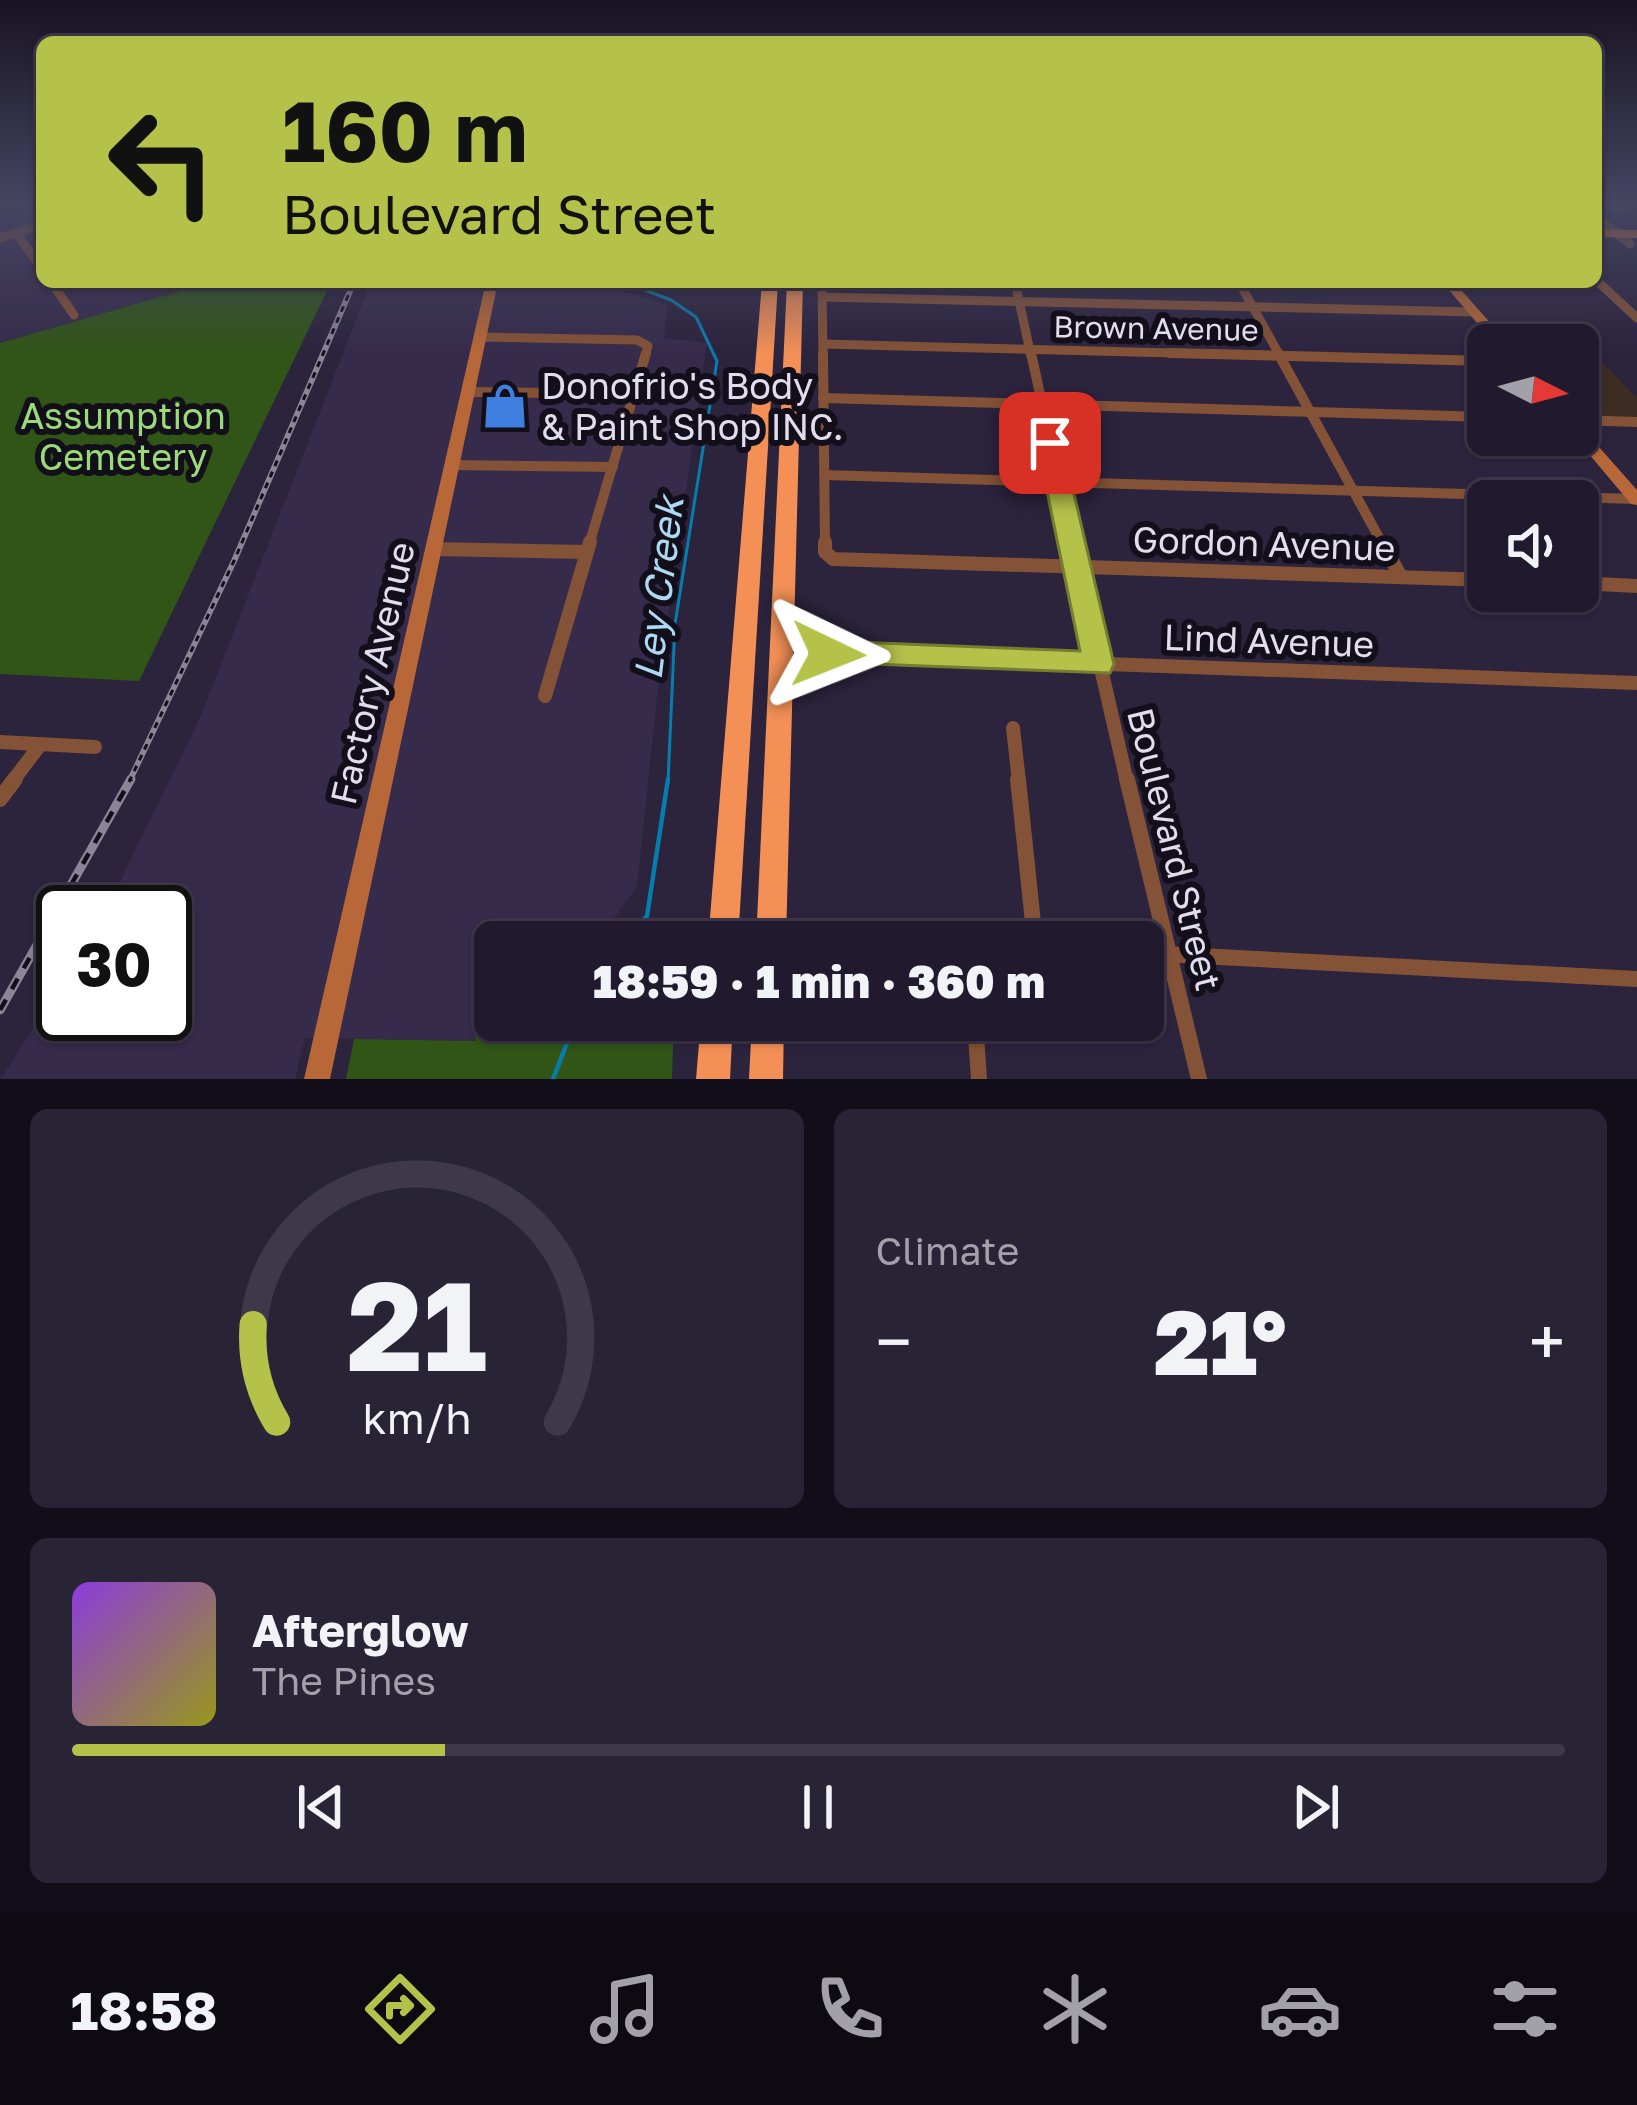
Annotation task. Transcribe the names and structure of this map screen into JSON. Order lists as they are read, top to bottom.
{
  "streets": {
    "street": [
      "Brown Avenue",
      "Gordon Avenue",
      "Lind Avenue",
      "Factory Avenue",
      "Boulevard Street"
    ]
  },
  "crossings": [
    ["Brown Avenue", "Boulevard Street"],
    ["Gordon Avenue", "Boulevard Street"],
    ["Lind Avenue", "Boulevard Street"]
  ],
  "water": ["Ley Creek"],
  "parks": ["Assumption Cemetery"],
  "places": {
    "shop": ["Donofrio's Body & Paint Shop INC."]
  },
  "north": "right",
  "page": {
    "turn": ["160 m", "Boulevard Street"],
    "limit": "30",
    "trip": "18:59 · 1 min · 360 m",
    "tile": "Climate",
    "heat": ["−", "21°", "+"],
    "song": ["Afterglow", "The Pines"],
    "tabs": "18:58",
    "gauge": ["21", "km/h"]
  }
}
